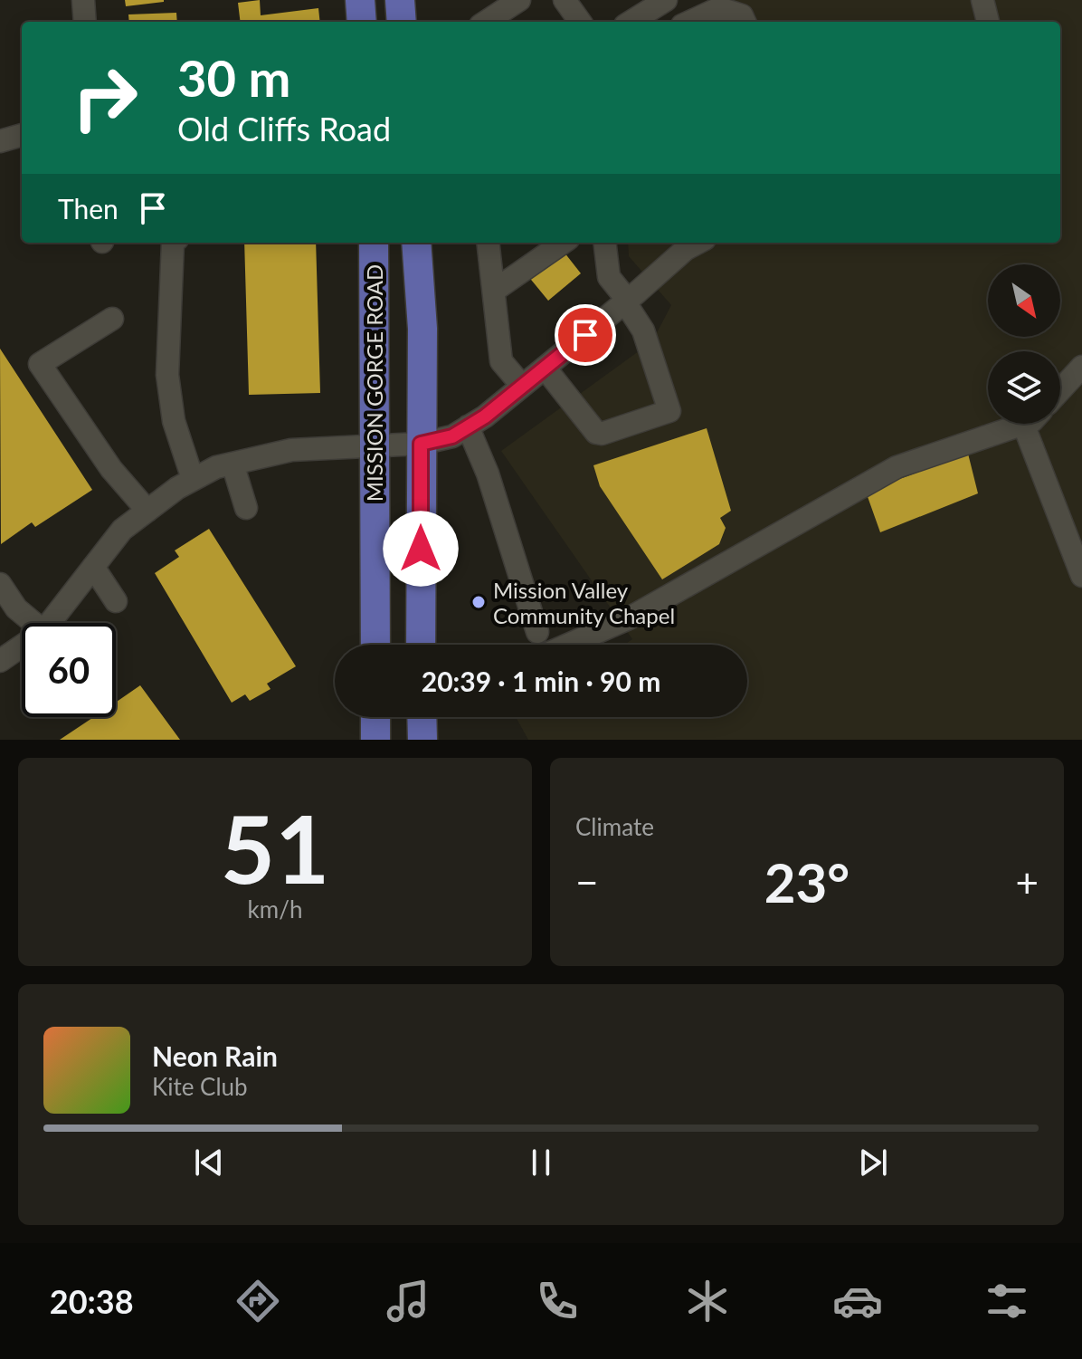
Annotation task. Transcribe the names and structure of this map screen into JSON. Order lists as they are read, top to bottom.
{
  "streets": {
    "main road": ["MISSION GORGE ROAD"]
  },
  "places": ["Mission Valley Community Chapel"],
  "north": "bottom right",
  "page": {
    "turn": ["30 m", "Old Cliffs Road"],
    "then": "Then",
    "limit": "60",
    "trip": "20:39 · 1 min · 90 m",
    "tile": [
      ["51", "km/h"],
      "Climate"
    ],
    "heat": ["−", "23°", "+"],
    "song": ["Neon Rain", "Kite Club"],
    "tabs": "20:38"
  }
}
